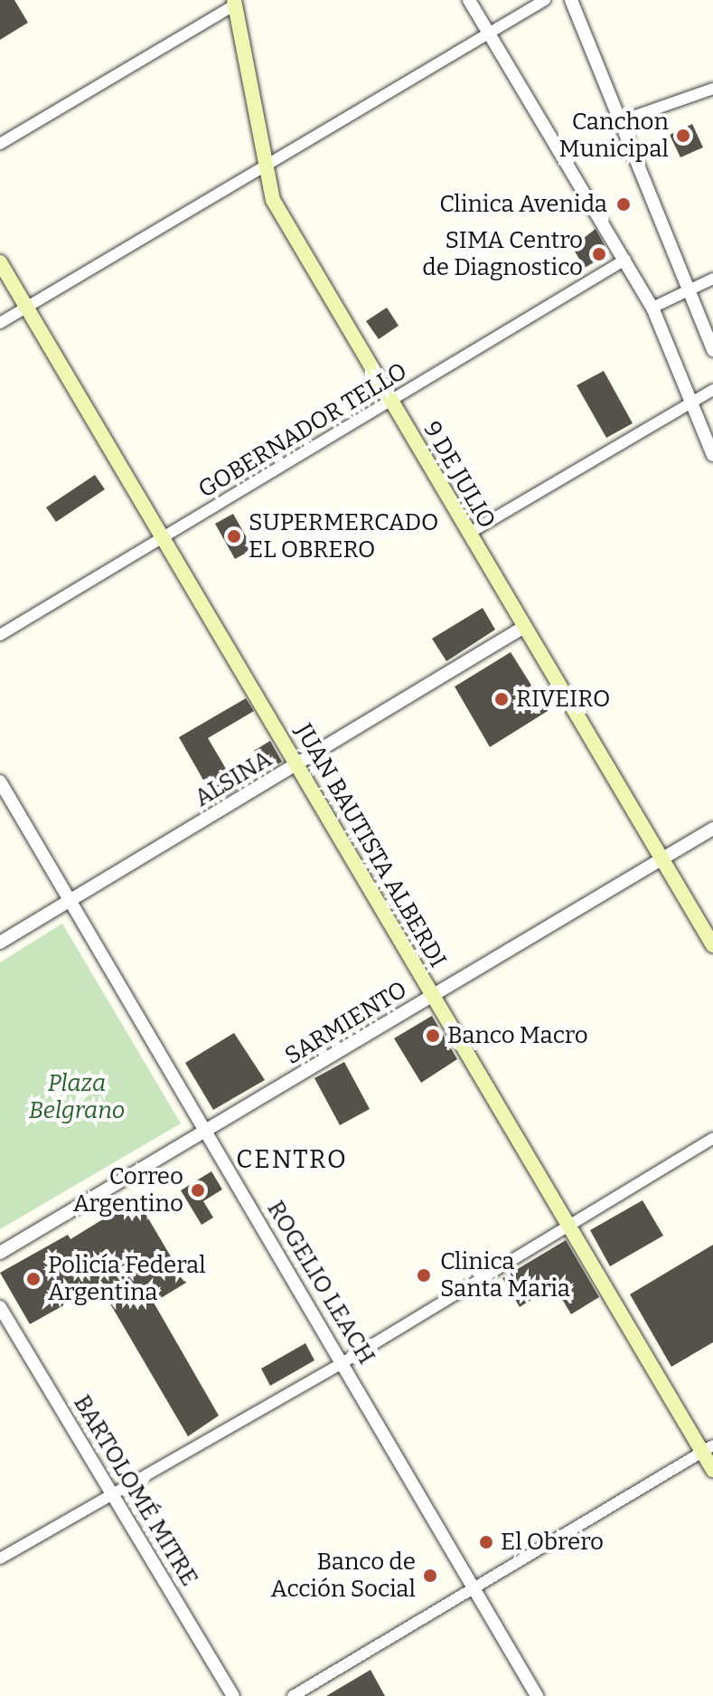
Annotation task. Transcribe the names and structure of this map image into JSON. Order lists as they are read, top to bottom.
{
  "streets": {
    "main road": ["9 DE JULIO", "JUAN BAUTISTA ALBERDI"],
    "street": [
      "GOBERNADOR TELLO",
      "ALSINA",
      "SARMIENTO",
      "ROGELIO LEACH",
      "BARTOLOMÉ MITRE"
    ]
  },
  "crossings": [
    ["GOBERNADOR TELLO", "9 DE JULIO"],
    ["GOBERNADOR TELLO", "JUAN BAUTISTA ALBERDI"],
    ["9 DE JULIO", "ALSINA"],
    ["9 DE JULIO", "SARMIENTO"],
    ["ALSINA", "JUAN BAUTISTA ALBERDI"],
    ["ALSINA", "ROGELIO LEACH"],
    ["JUAN BAUTISTA ALBERDI", "SARMIENTO"],
    ["SARMIENTO", "ROGELIO LEACH"]
  ],
  "districts": ["CENTRO"],
  "parks": ["Plaza Belgrano"],
  "places": [
    "Canchon Municipal",
    "Clinica Avenida",
    "SIMA Centro de Diagnostico",
    "SUPERMERCADO EL OBRERO",
    "RIVEIRO",
    "Banco Macro",
    "Correo Argentino",
    "Clinica Santa Maria",
    "Policía Federal Argentina",
    "El Obrero",
    "Banco de Acción Social"
  ]
}
